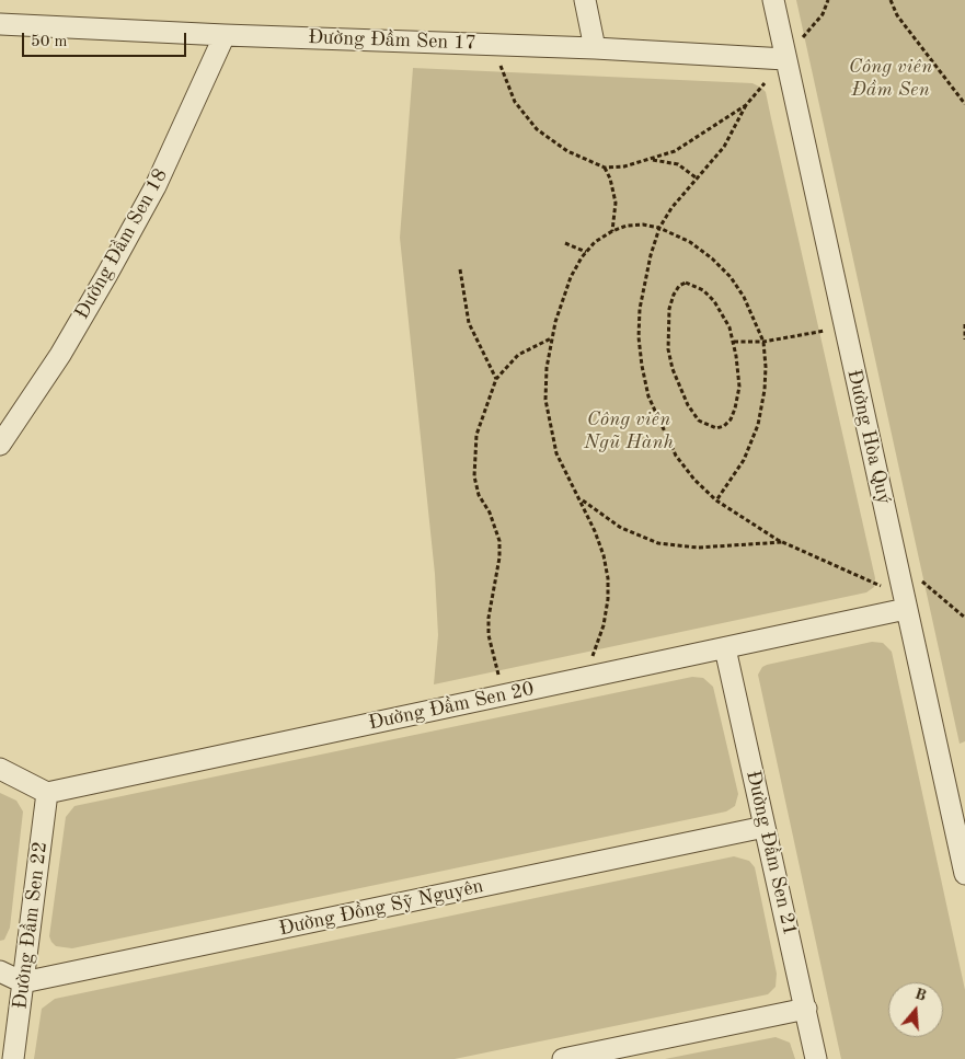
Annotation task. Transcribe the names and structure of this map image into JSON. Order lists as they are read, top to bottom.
{
  "streets": {
    "street": [
      "Đường Đầm Sen 17",
      "Đường Đầm Sen 18",
      "Đường Hòa Quý",
      "Đường Đầm Sen 20",
      "Đường Đầm Sen 21",
      "Đường Đồng Sỹ Nguyên",
      "Đường Đầm Sen 22"
    ]
  },
  "crossings": [
    ["Đường Đầm Sen 17", "Đường Đầm Sen 18"],
    ["Đường Đầm Sen 17", "Đường Hòa Quý"],
    ["Đường Hòa Quý", "Đường Đầm Sen 20"],
    ["Đường Đầm Sen 20", "Đường Đầm Sen 21"],
    ["Đường Đầm Sen 20", "Đường Đầm Sen 22"],
    ["Đường Đầm Sen 21", "Đường Đồng Sỹ Nguyên"],
    ["Đường Đồng Sỹ Nguyên", "Đường Đầm Sen 22"]
  ],
  "parks": ["Công viên Đầm Sen", "Công viên Ngũ Hành"],
  "scale_bar": "50 m",
  "north": "top"
}
